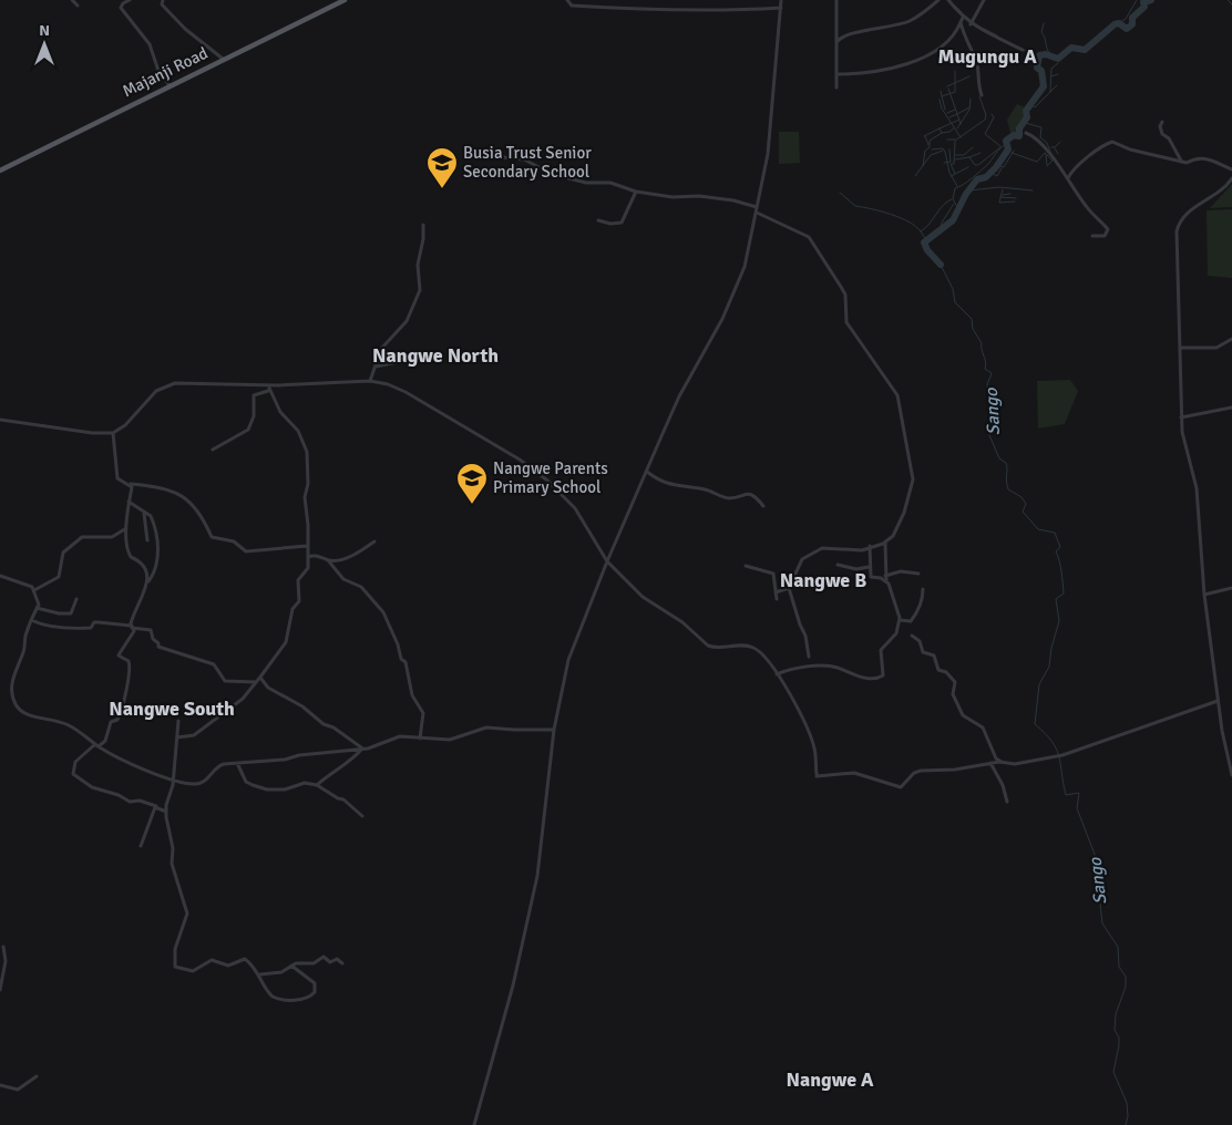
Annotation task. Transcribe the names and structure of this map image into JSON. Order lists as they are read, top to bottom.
{
  "streets": {
    "main road": ["Majanji Road"]
  },
  "districts": [
    "Mugungu A",
    "Nangwe North",
    "Nangwe B",
    "Nangwe South",
    "Nangwe A"
  ],
  "water": ["Sango"],
  "places": {
    "school or university": ["Busia Trust Senior Secondary School", "Nangwe Parents Primary School"]
  },
  "north": "top"
}
